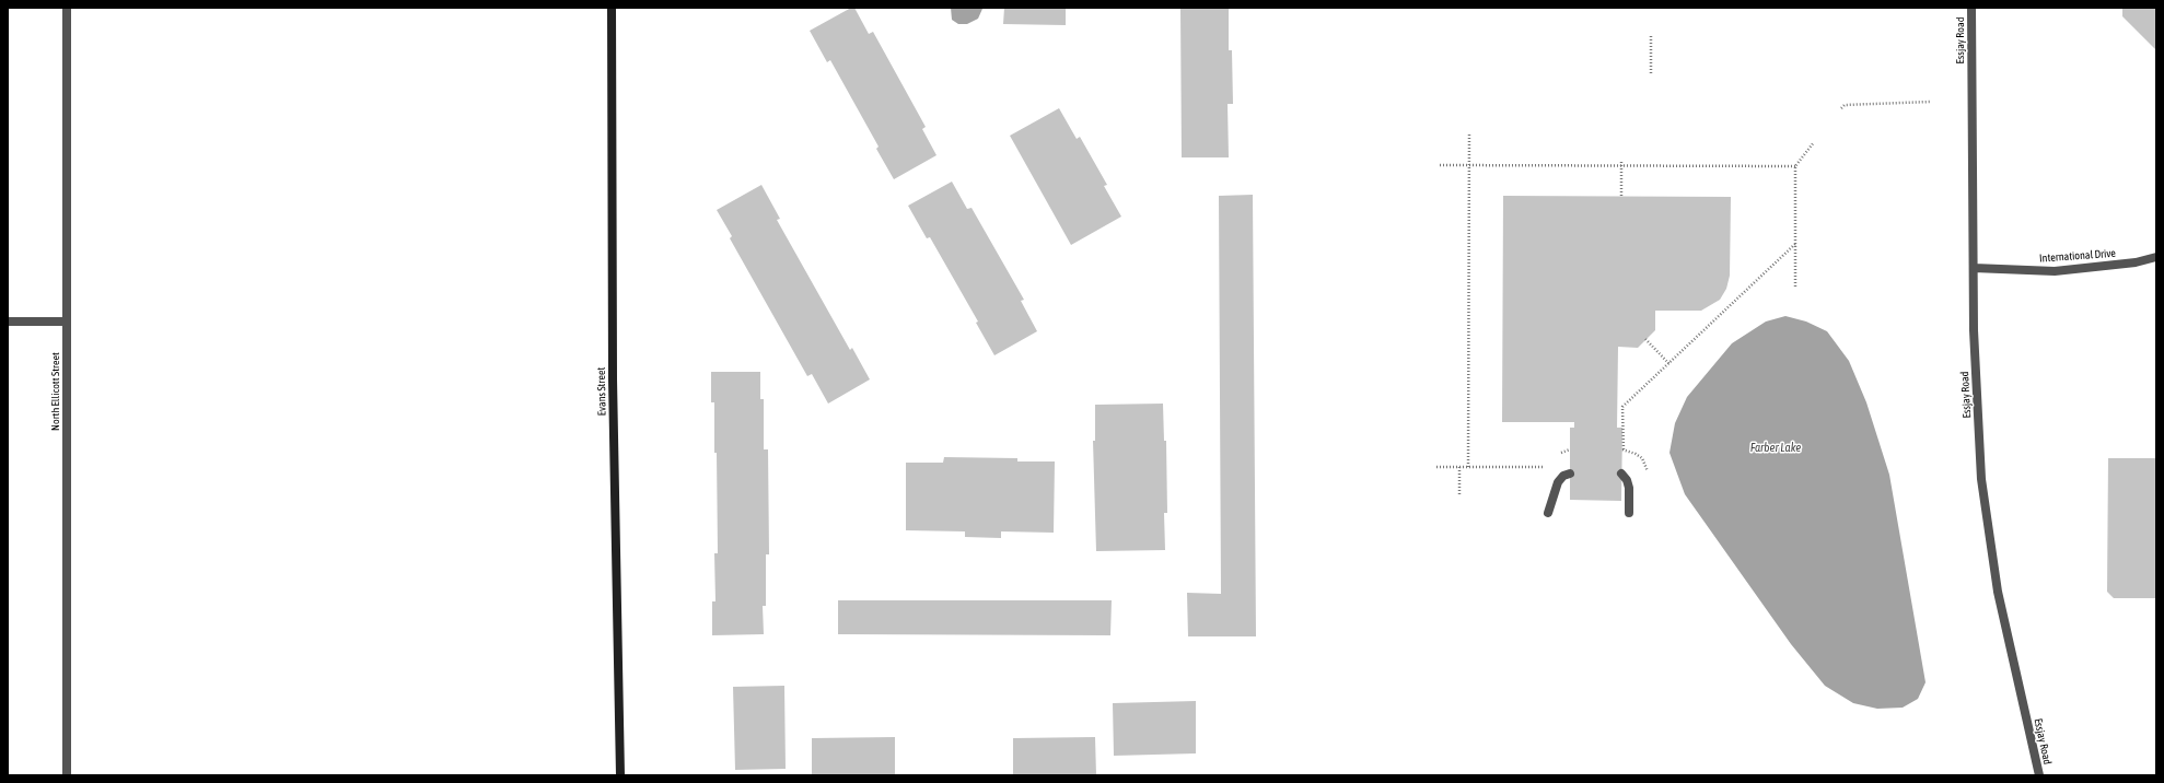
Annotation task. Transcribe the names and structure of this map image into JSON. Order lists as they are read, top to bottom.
{
  "streets": {
    "street": [
      "Essjay Road",
      "International Drive",
      "North Ellicott Street",
      "Evans Street"
    ]
  },
  "crossings": [
    ["Essjay Road", "International Drive"]
  ],
  "water": ["Farber Lake"]
}
